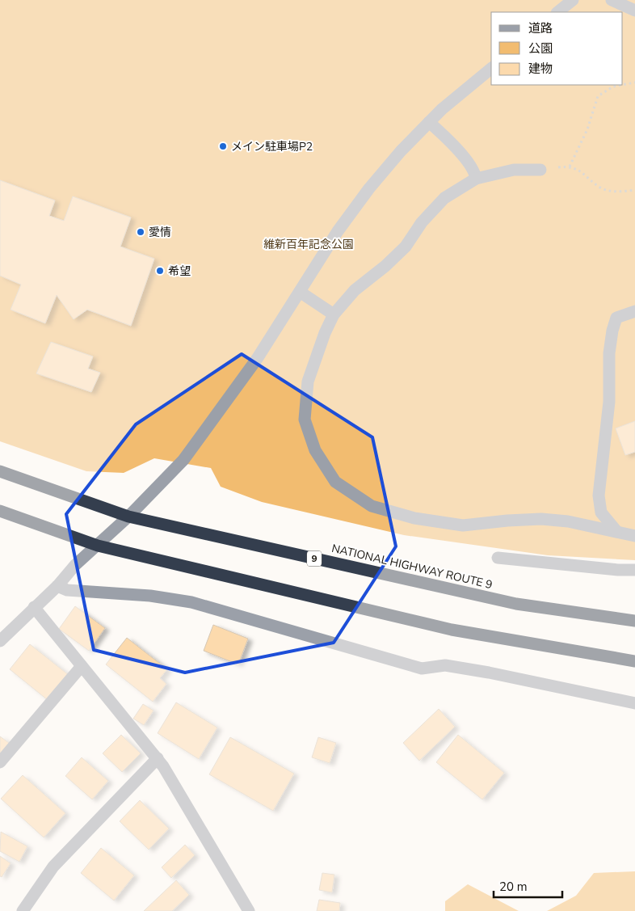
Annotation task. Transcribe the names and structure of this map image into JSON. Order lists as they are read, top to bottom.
{
  "streets": {
    "highway": ["9", "NATIONAL HIGHWAY ROUTE 9"]
  },
  "parks": ["維新百年記念公園"],
  "places": ["メイン駐車場P2", "愛情", "希望"],
  "legend": ["道路", "公園", "建物"],
  "scale_bar": "20 m"
}
